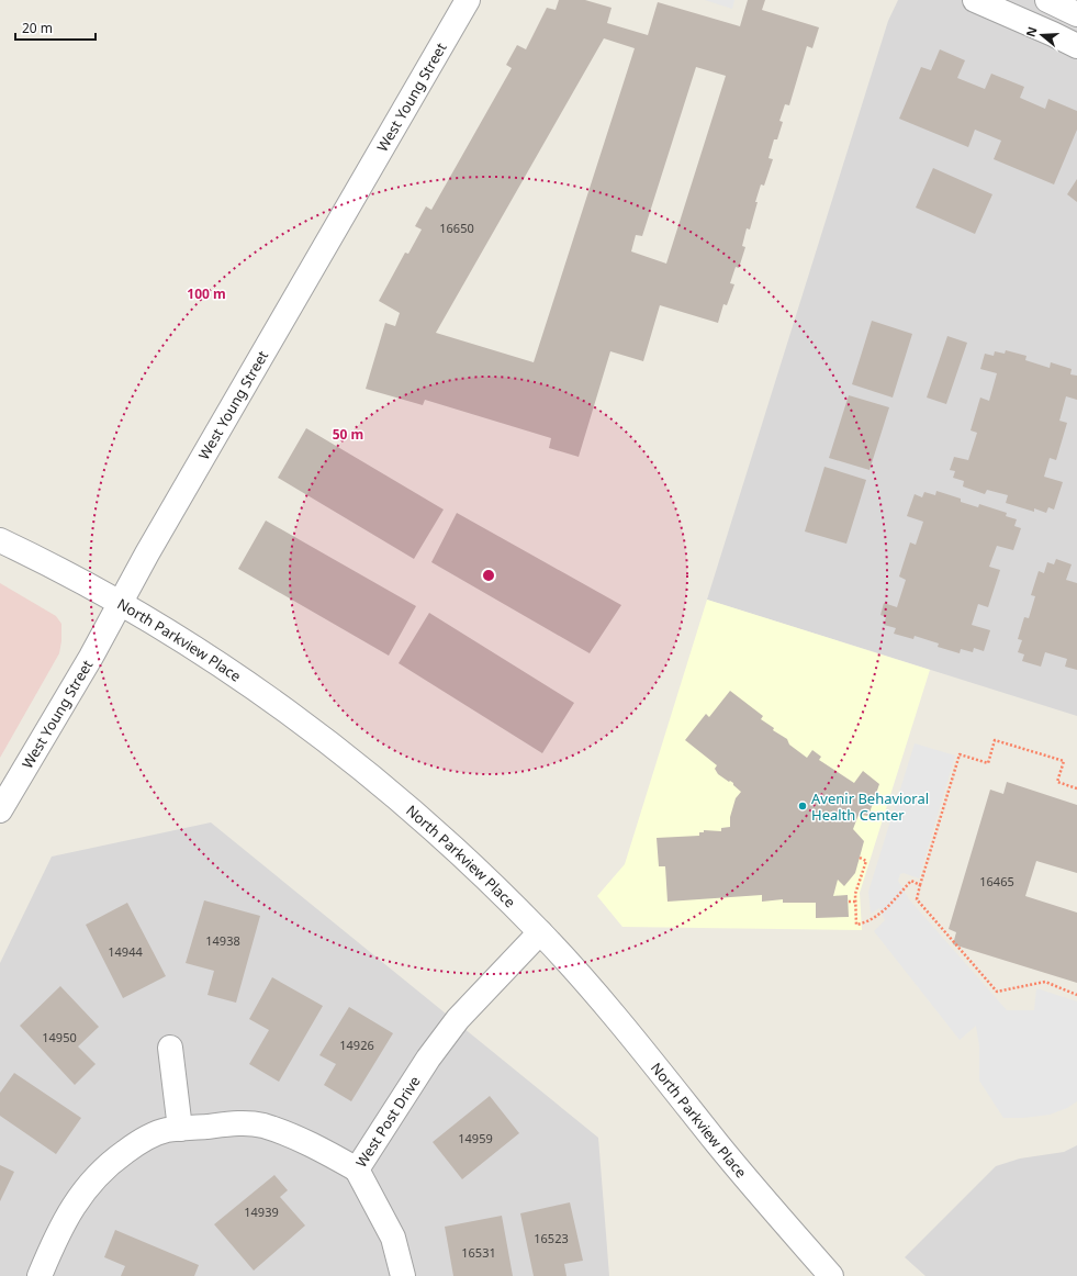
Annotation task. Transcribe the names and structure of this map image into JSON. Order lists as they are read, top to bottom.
{
  "streets": {
    "street": ["West Young Street", "North Parkview Place", "West Post Drive"]
  },
  "crossings": [
    ["West Young Street", "North Parkview Place"],
    ["North Parkview Place", "West Post Drive"]
  ],
  "places": ["Avenir Behavioral Health Center"],
  "house_numbers": [
    "16650",
    "16465",
    "14938",
    "14944",
    "14950",
    "14926",
    "14959",
    "14939",
    "16523",
    "16531"
  ],
  "scale_bar": "20 m",
  "north": "left",
  "rings": ["100 m", "50 m"]
}
